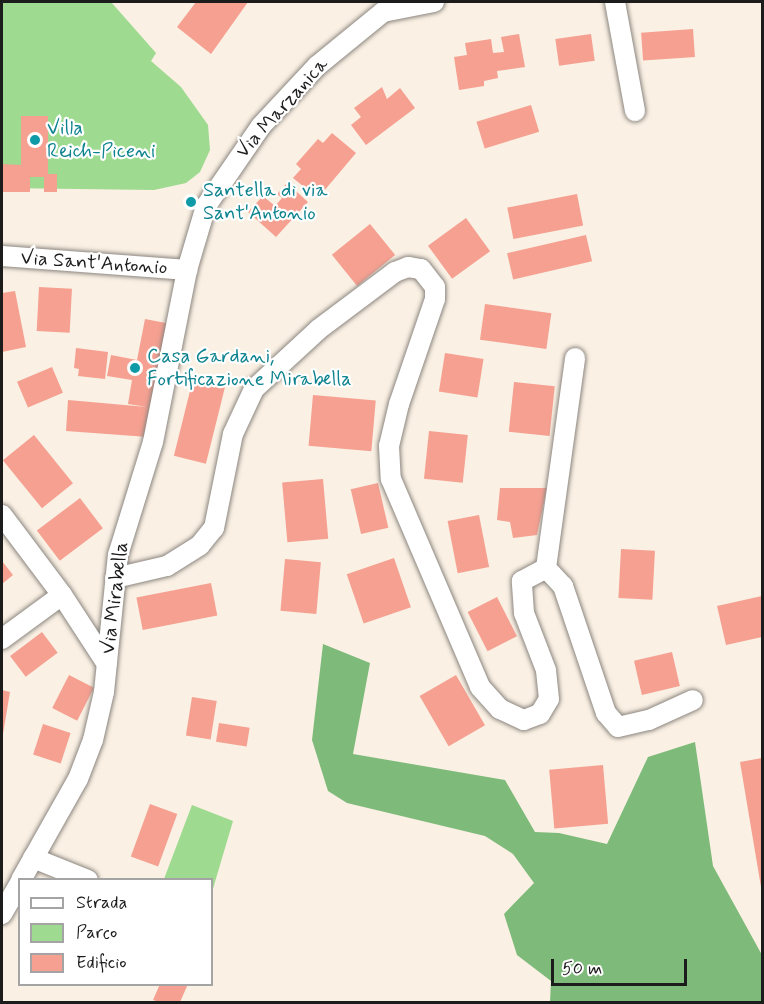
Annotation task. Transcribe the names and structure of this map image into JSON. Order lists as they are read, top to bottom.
{
  "streets": {
    "street": ["Via Marzanica", "Via Sant'Antonio", "Via Mirabella"]
  },
  "crossings": [
    ["Via Marzanica", "Via Sant'Antonio"],
    ["Via Marzanica", "Via Mirabella"],
    ["Via Sant'Antonio", "Via Mirabella"]
  ],
  "places": ["Villa Reich-Piceni", "Santella di via Sant'Antonio", "Casa Gardani, Fortificazione Mirabella"],
  "legend": ["Strada", "Parco", "Edificio"],
  "scale_bar": "50 m"
}
